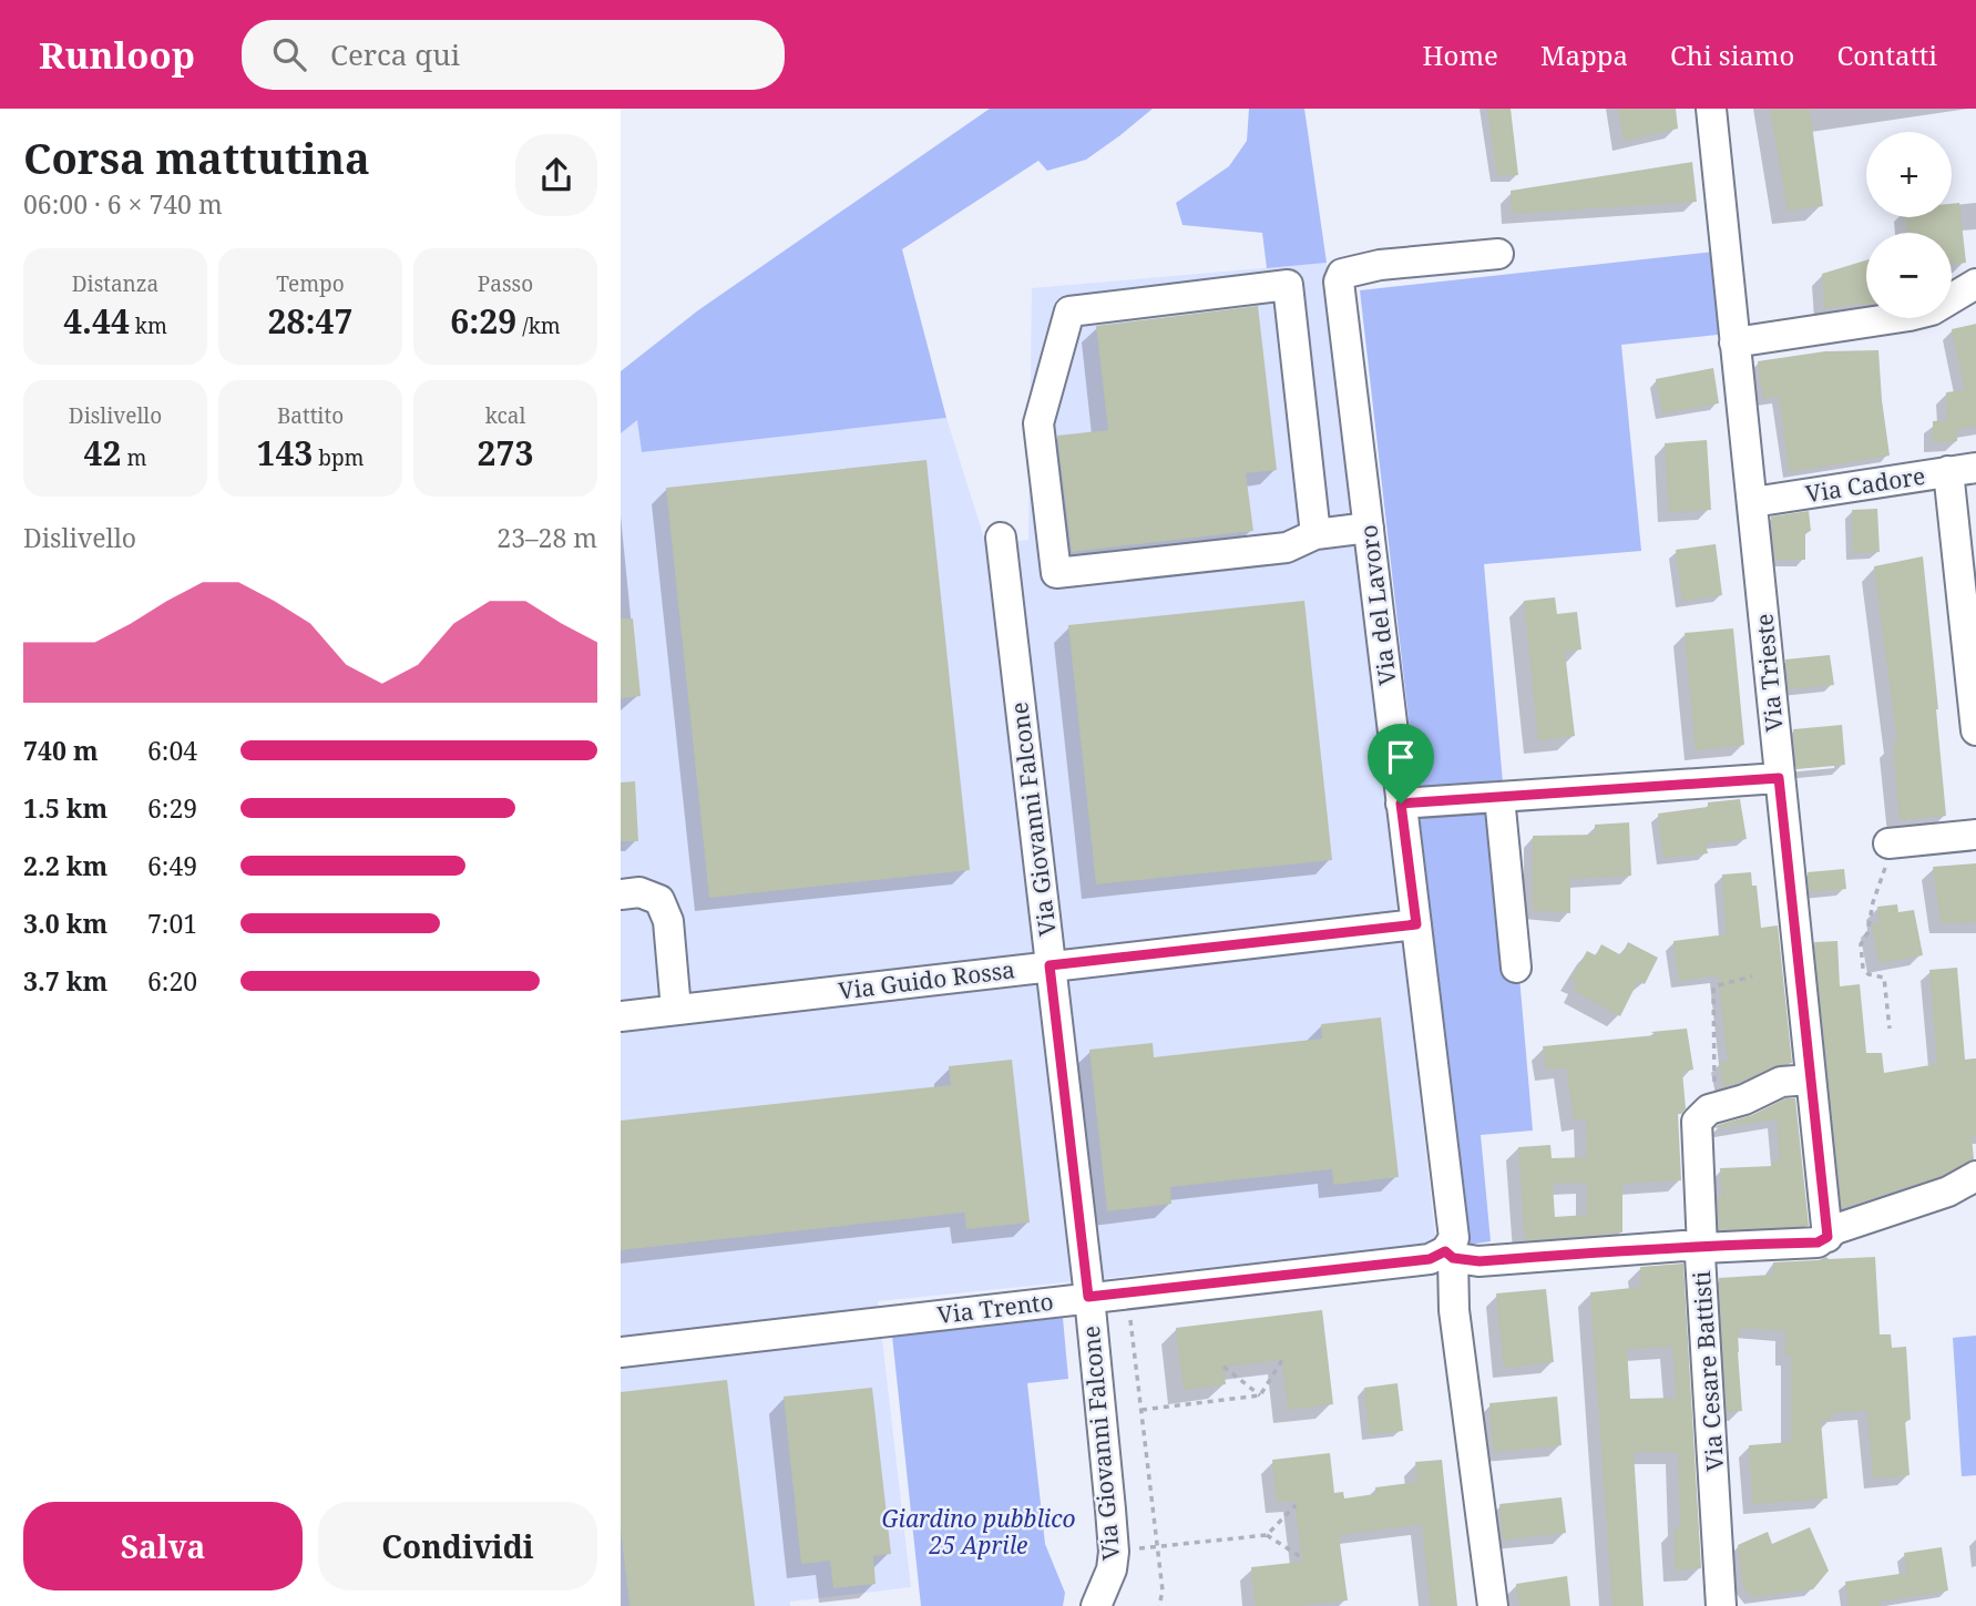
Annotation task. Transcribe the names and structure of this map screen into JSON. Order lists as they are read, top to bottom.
{
  "streets": {
    "street": [
      "Via Cadore",
      "Via del Lavoro",
      "Via Trieste",
      "Via Giovanni Falcone",
      "Via Guido Rossa",
      "Via Trento",
      "Via Cesare Battisti"
    ]
  },
  "crossings": [
    ["Via Cadore", "Via Trieste"],
    ["Via del Lavoro", "Via Guido Rossa"],
    ["Via del Lavoro", "Via Trento"],
    ["Via Trieste", "Via Trento"],
    ["Via Giovanni Falcone", "Via Guido Rossa"],
    ["Via Giovanni Falcone", "Via Trento"],
    ["Via Trento", "Via Cesare Battisti"]
  ],
  "parks": ["Giardino pubblico 25 Aprile"],
  "page": {
    "header": "Runloop",
    "search": "Cerca qui",
    "nav": [
      "Home",
      "Mappa",
      "Chi siamo",
      "Contatti"
    ],
    "heading": ["Corsa mattutina", "06:00 · 6 × 740 m"],
    "map_buttons": ["+", "−"],
    "stats": [
      ["Distanza", "4.44 km"],
      ["Tempo", "28:47"],
      ["Passo", "6:29 /km"],
      ["Dislivello", "42 m"],
      ["Battito", "143 bpm"],
      ["kcal", "273"]
    ],
    "chart": ["Dislivello", "23–28 m"],
    "list": [
      {
        "name": "740 m",
        "note": "6:04"
      },
      {
        "name": "1.5 km",
        "note": "6:29"
      },
      {
        "name": "2.2 km",
        "note": "6:49"
      },
      {
        "name": "3.0 km",
        "note": "7:01"
      },
      {
        "name": "3.7 km",
        "note": "6:20"
      }
    ],
    "buttons": ["Salva", "Condividi"]
  }
}
